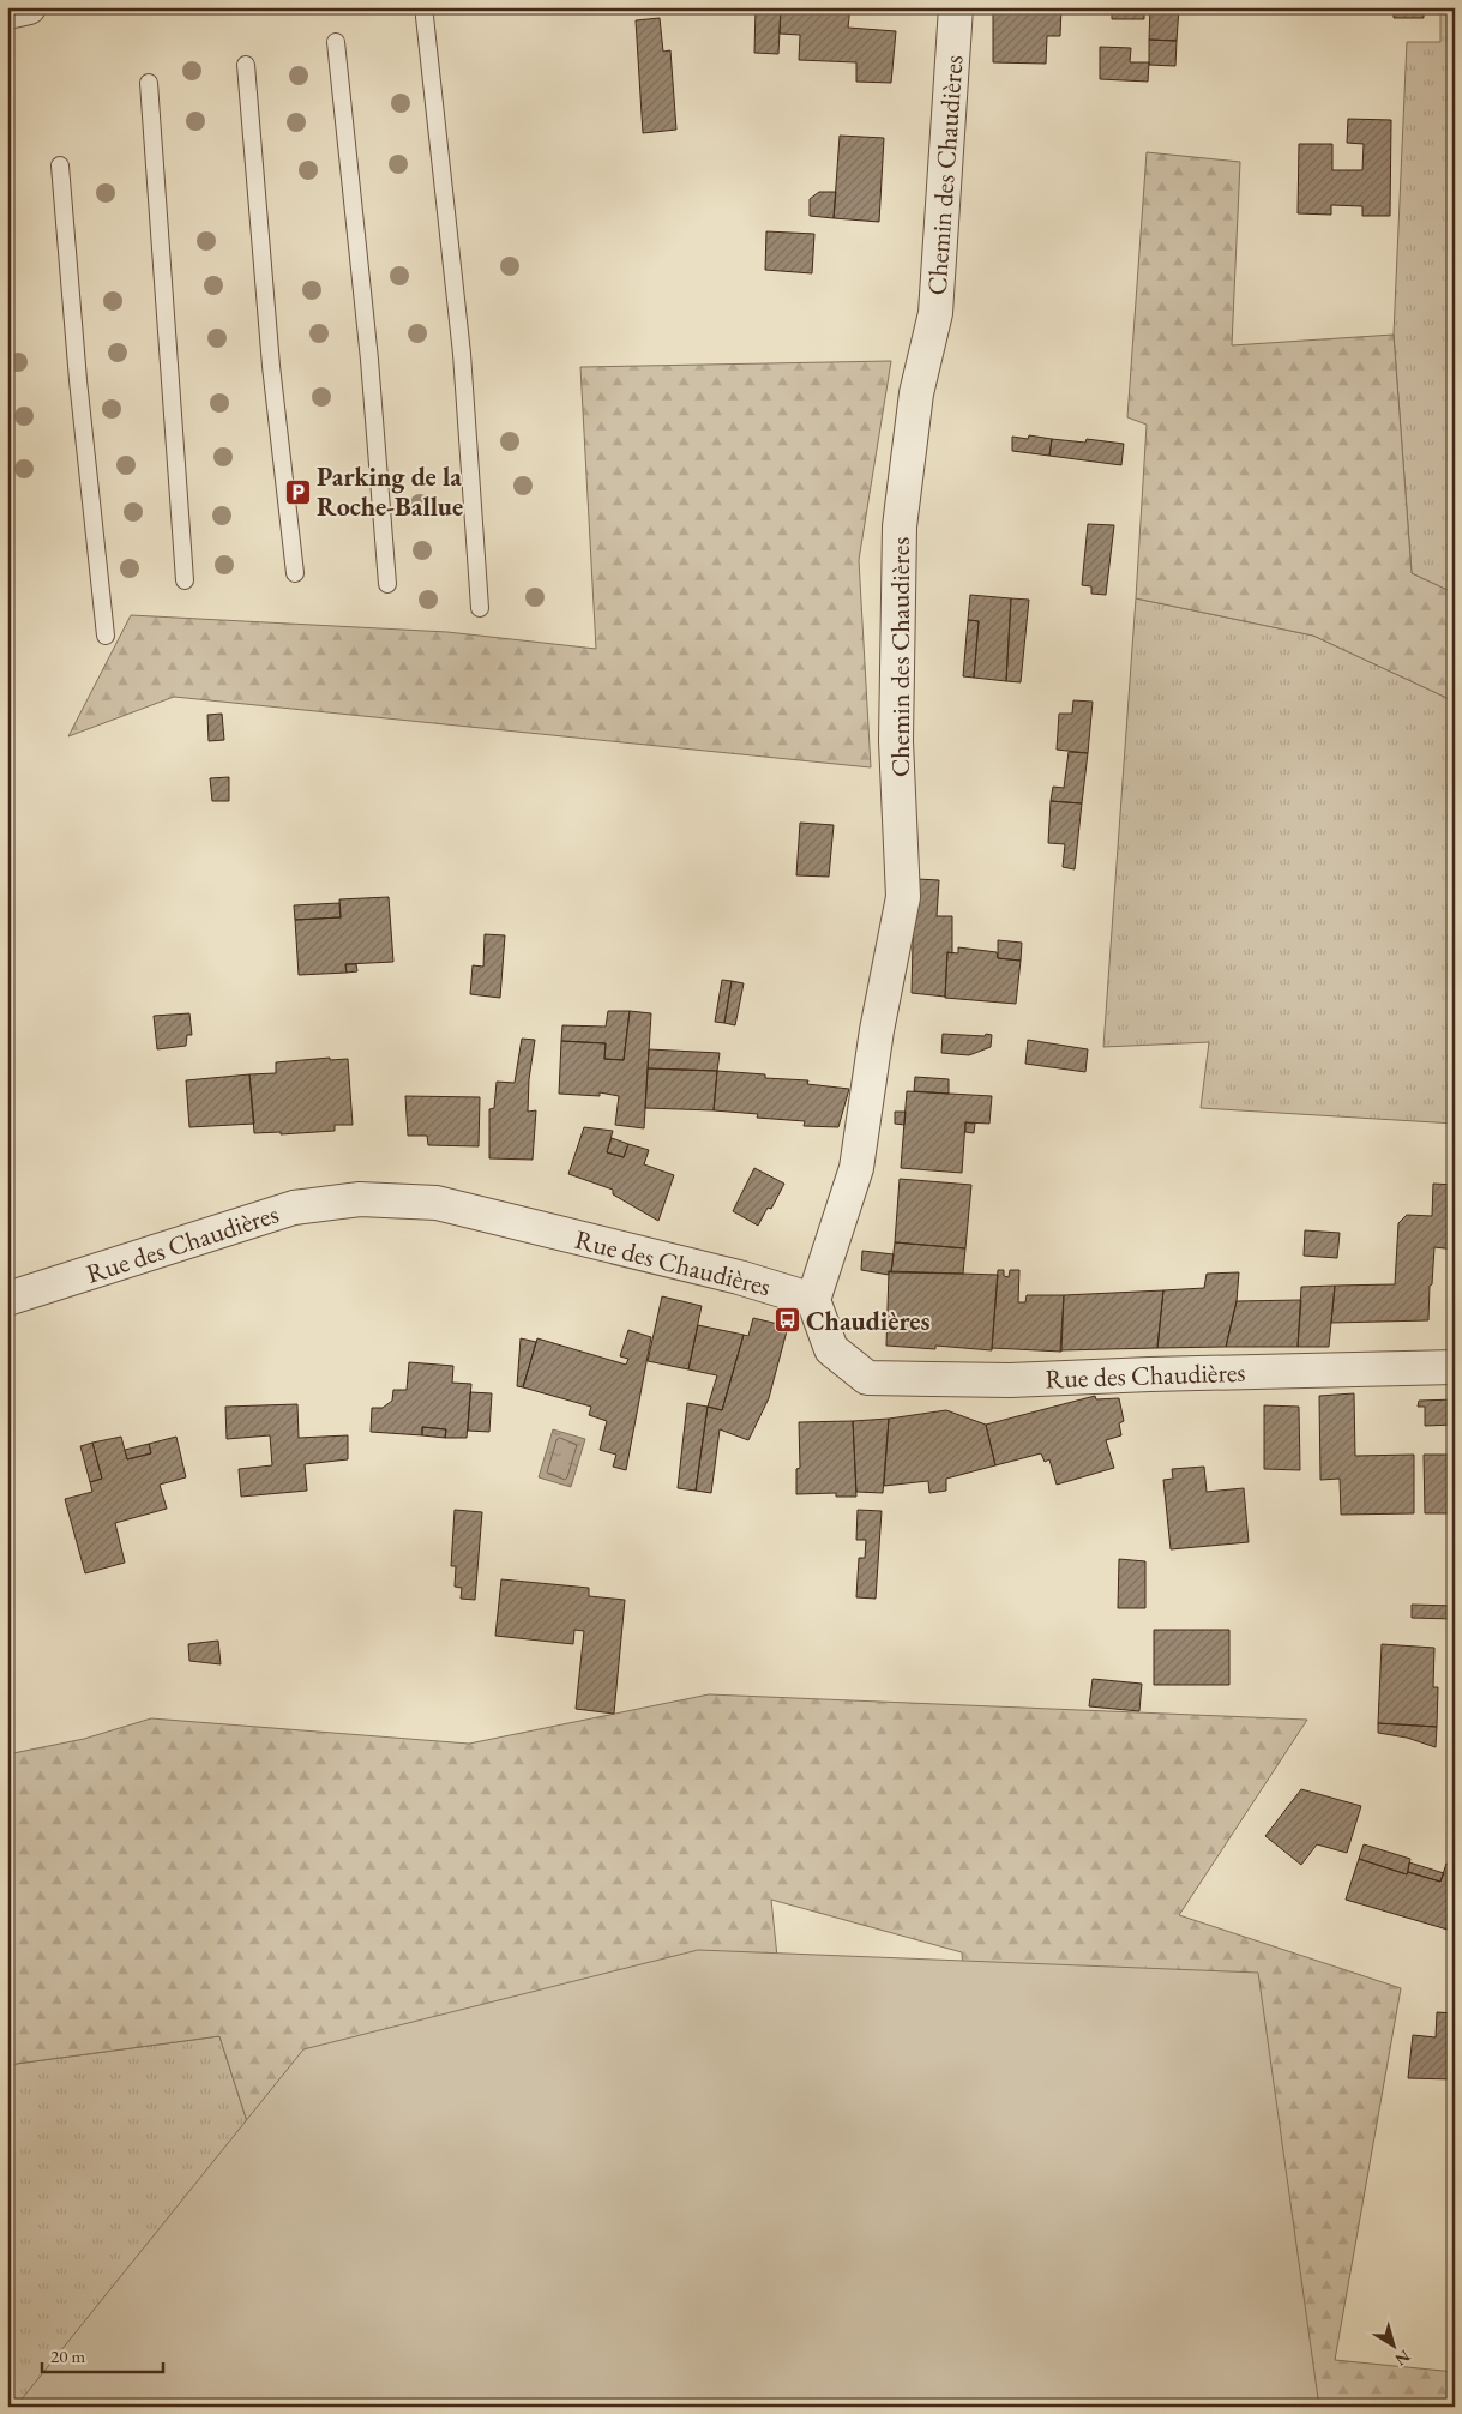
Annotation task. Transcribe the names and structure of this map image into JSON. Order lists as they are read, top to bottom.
{
  "streets": {
    "street": ["Chemin des Chaudières", "Rue des Chaudières"]
  },
  "crossings": [
    ["Chemin des Chaudières", "Rue des Chaudières"]
  ],
  "places": {
    "parking": ["Parking de la Roche-Ballue"],
    "bus stop": ["Chaudières"]
  },
  "scale_bar": "20 m",
  "north": "bottom right"
}
